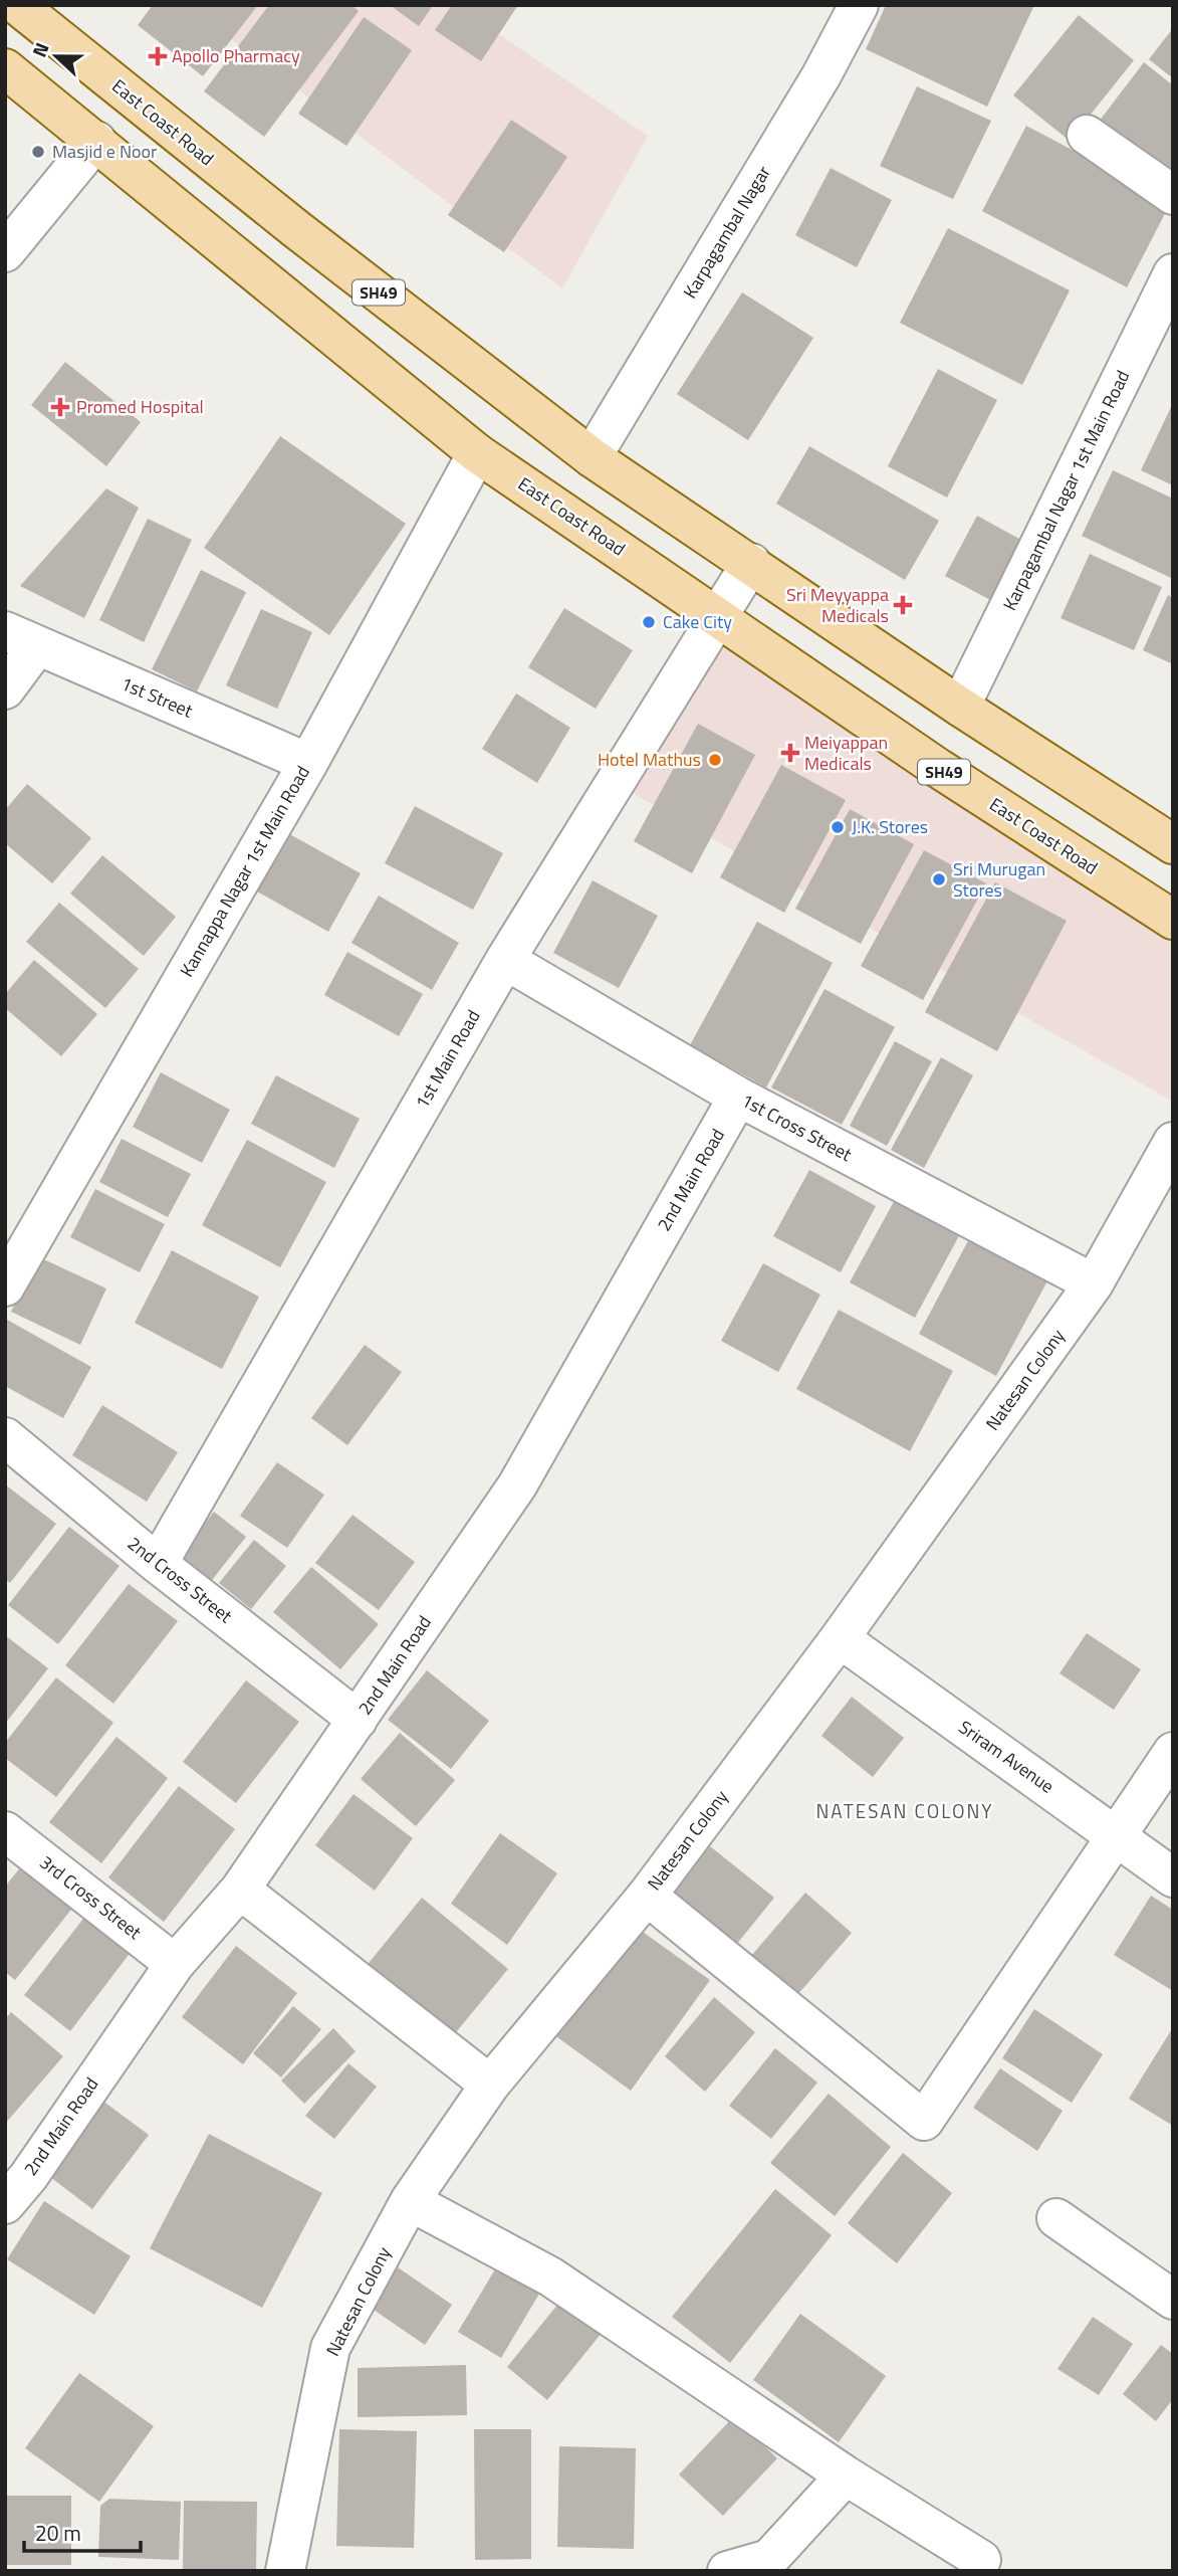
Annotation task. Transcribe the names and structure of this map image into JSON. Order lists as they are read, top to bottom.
{
  "streets": {
    "main road": ["East Coast Road", "SH49"],
    "street": [
      "Karpagambal Nagar",
      "Karpagambal Nagar 1st Main Road",
      "1st Street",
      "Kannappa Nagar 1st Main Road",
      "1st Main Road",
      "1st Cross Street",
      "2nd Main Road",
      "Natesan Colony",
      "2nd Cross Street",
      "Sriram Avenue",
      "3rd Cross Street"
    ]
  },
  "crossings": [
    ["East Coast Road", "Karpagambal Nagar"],
    ["East Coast Road", "Karpagambal Nagar 1st Main Road"],
    ["East Coast Road", "Kannappa Nagar 1st Main Road"],
    ["East Coast Road", "1st Main Road"],
    ["1st Street", "Kannappa Nagar 1st Main Road"],
    ["1st Main Road", "1st Cross Street"],
    ["1st Main Road", "2nd Cross Street"],
    ["1st Cross Street", "2nd Main Road"],
    ["1st Cross Street", "Natesan Colony"],
    ["2nd Main Road", "2nd Cross Street"],
    ["2nd Main Road", "3rd Cross Street"],
    ["Natesan Colony", "Sriram Avenue"]
  ],
  "districts": ["NATESAN COLONY"],
  "places": {
    "health": [
      "Apollo Pharmacy",
      "Promed Hospital",
      "Sri Meyyappa Medicals",
      "Meiyappan Medicals"
    ],
    "other": [
      "Masjid e Noor",
      "Cake City",
      "Hotel Mathus",
      "J.K. Stores",
      "Sri Murugan Stores"
    ]
  },
  "scale_bar": "20 m",
  "north": "left"
}
